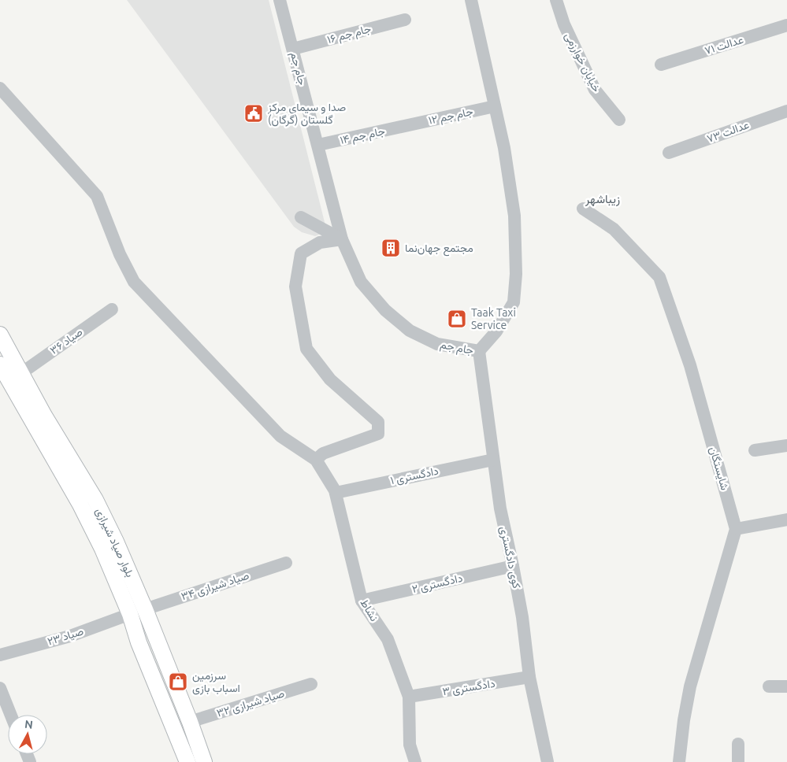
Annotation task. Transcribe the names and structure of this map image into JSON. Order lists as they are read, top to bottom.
{
  "streets": {
    "main road": ["بلوار صیاد شیرازی"],
    "street": [
      "۱۶ جام جم",
      "عدالت ۷۱",
      "خیابان خوارزمی",
      "جام جم",
      "۱۲ جام جم",
      "عدالت ۷۳",
      "۱۴ جام جم",
      "صیاد ۳۶",
      "شایستگان",
      "دادگستری ۱",
      "کوی دادگستری",
      "دادگستری ۲",
      "صیاد شیرازی ۳۴",
      "نشاط",
      "صیاد ۲۳",
      "دادگستری ۳",
      "صیاد شیرازی ۳۲"
    ]
  },
  "crossings": [
    ["۱۶ جام جم", "جام جم"],
    ["جام جم", "۱۲ جام جم"],
    ["جام جم", "۱۴ جام جم"],
    ["جام جم", "کوی دادگستری"],
    ["۱۲ جام جم", "۱۴ جام جم"],
    ["صیاد ۳۶", "بلوار صیاد شیرازی"],
    ["دادگستری ۱", "کوی دادگستری"],
    ["دادگستری ۱", "نشاط"],
    ["بلوار صیاد شیرازی", "صیاد شیرازی ۳۴"],
    ["بلوار صیاد شیرازی", "صیاد ۲۳"],
    ["بلوار صیاد شیرازی", "صیاد شیرازی ۳۲"],
    ["کوی دادگستری", "دادگستری ۲"],
    ["کوی دادگستری", "دادگستری ۳"],
    ["دادگستری ۲", "نشاط"],
    ["نشاط", "دادگستری ۳"]
  ],
  "districts": ["زیباشهر"],
  "places": {
    "public building": ["صدا و سیمای مرکز گلستان (گرگان)"],
    "building": ["مجتمع جهان‌نما"],
    "shop": ["Taak Taxi Service", "سرزمین اسباب بازی"]
  },
  "north": "top"
}
